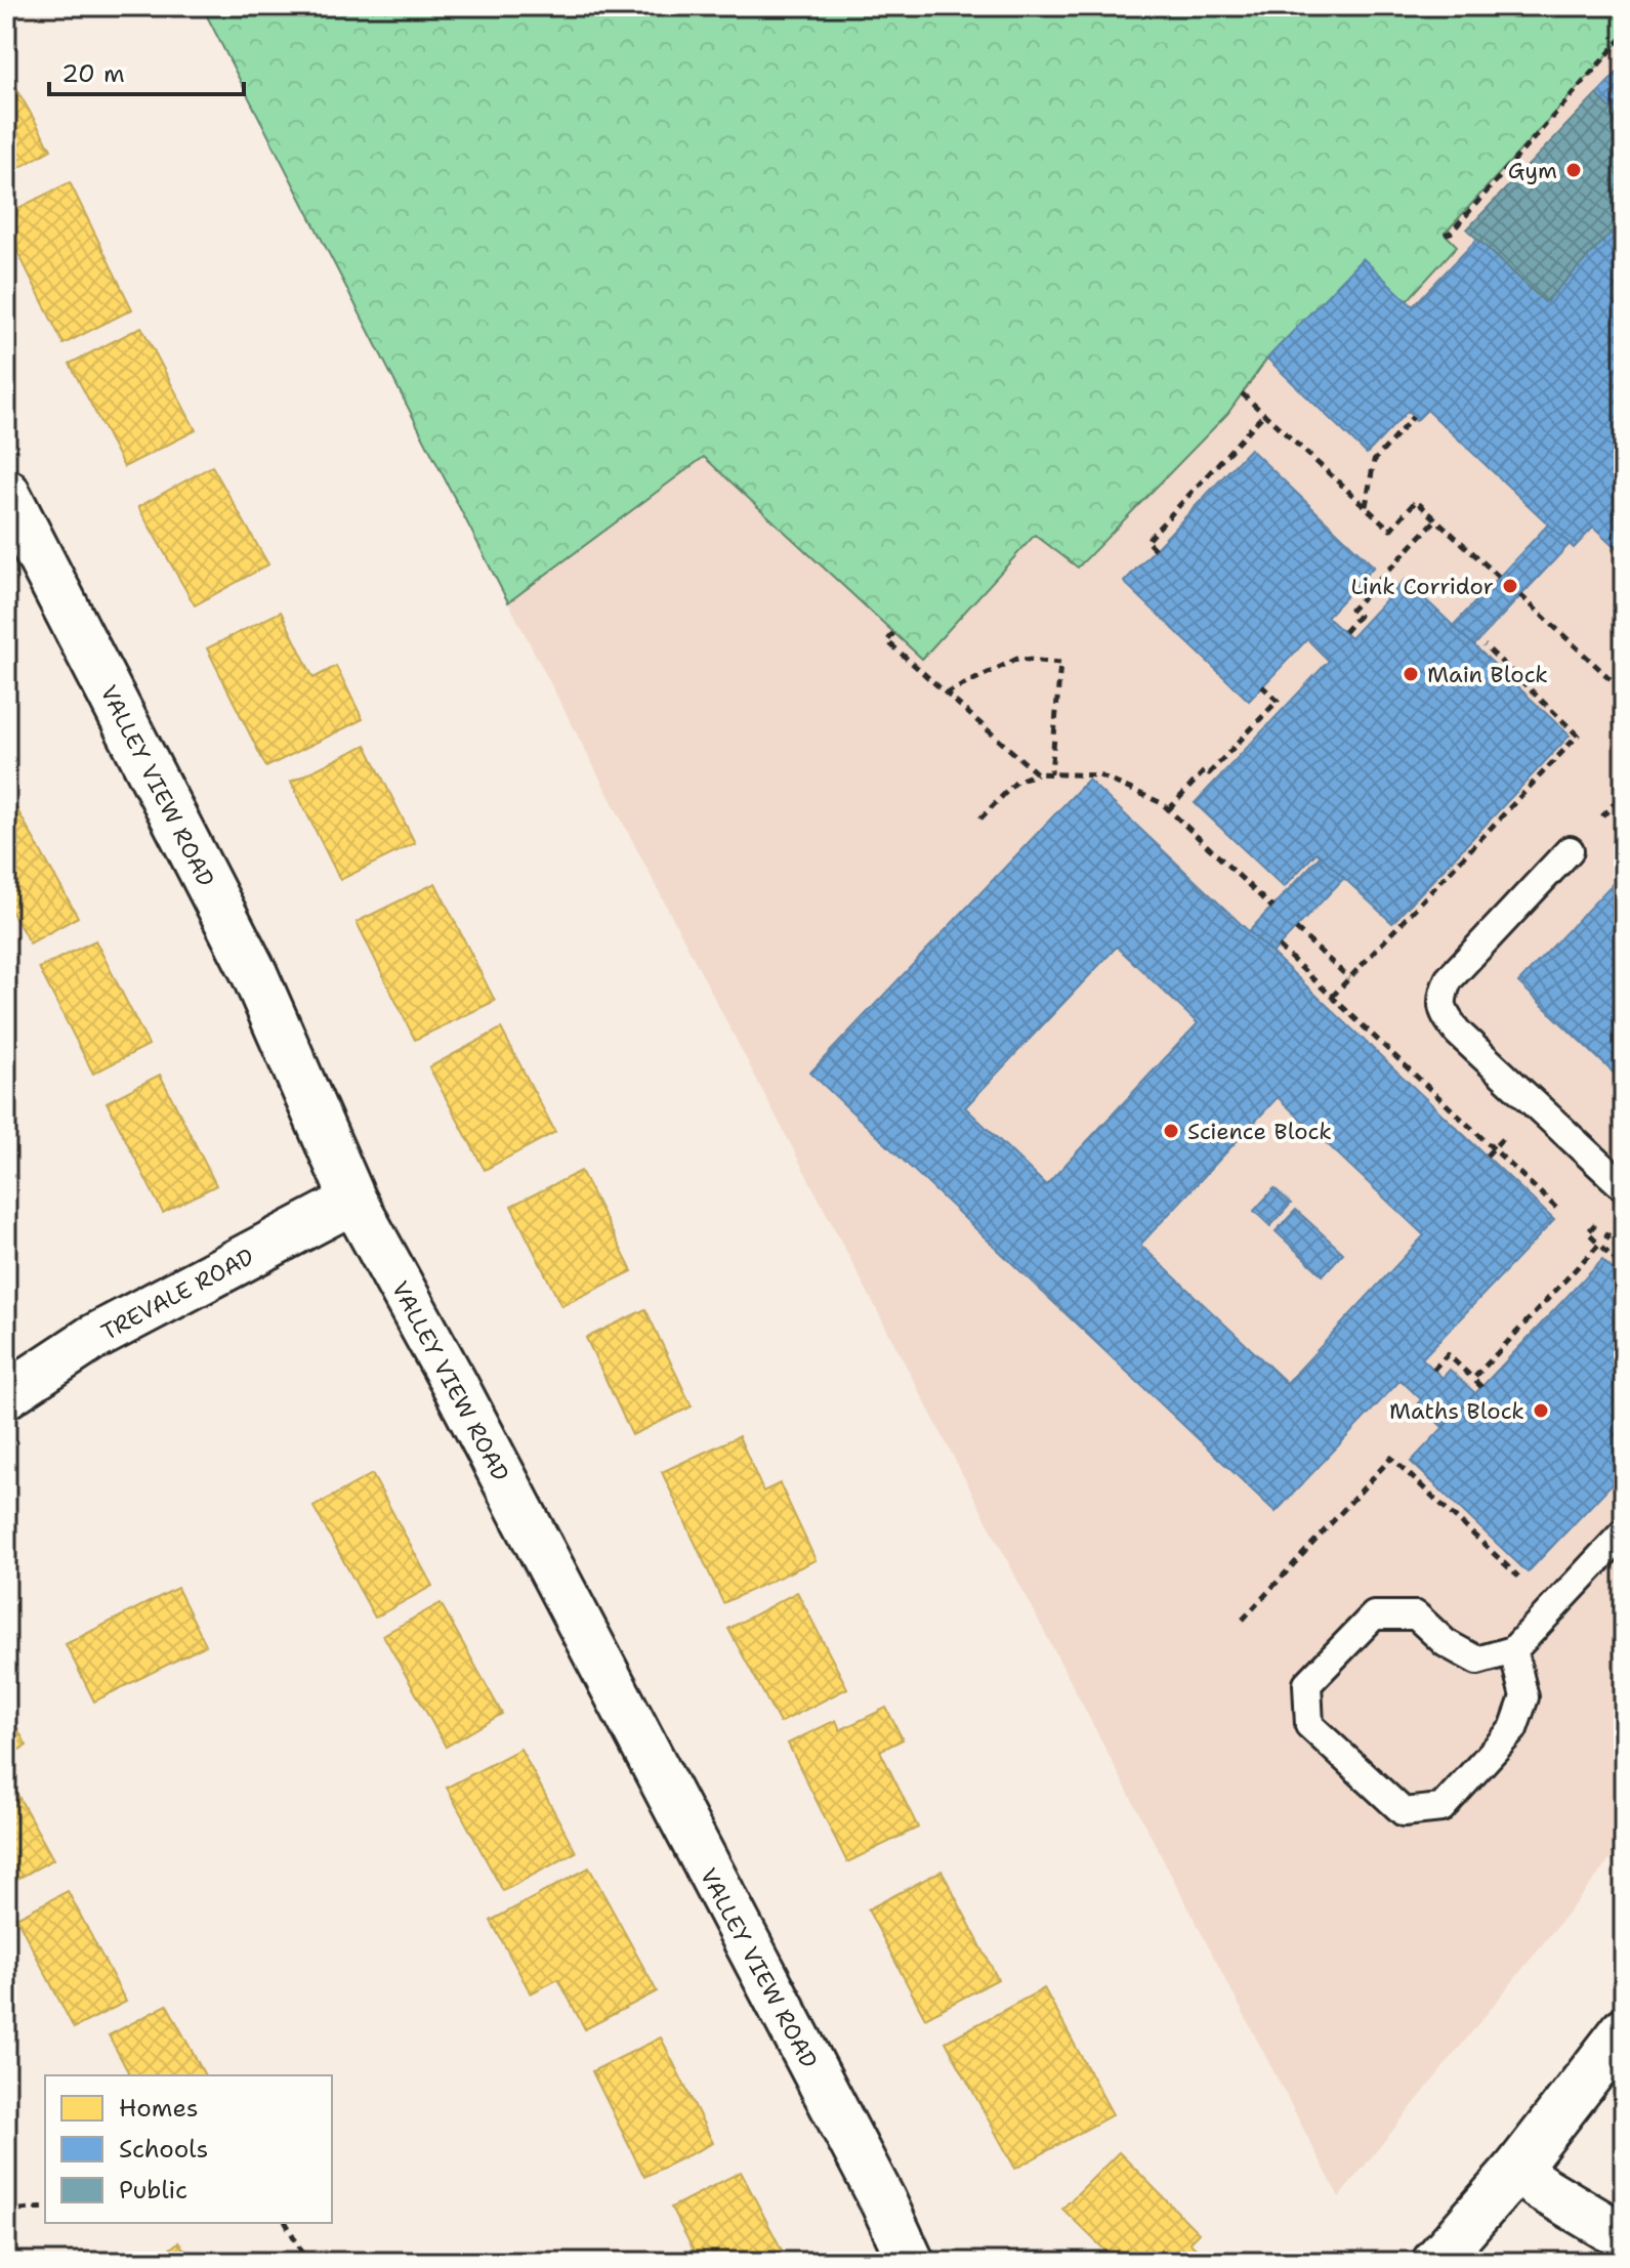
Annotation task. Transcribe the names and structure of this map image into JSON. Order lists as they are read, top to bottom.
{
  "streets": {
    "street": ["VALLEY VIEW ROAD", "TREVALE ROAD"]
  },
  "crossings": [
    ["VALLEY VIEW ROAD", "TREVALE ROAD"]
  ],
  "places": [
    "Gym",
    "Link Corridor",
    "Main Block",
    "Science Block",
    "Maths Block"
  ],
  "legend": ["Homes", "Schools", "Public"],
  "scale_bar": "20 m"
}
